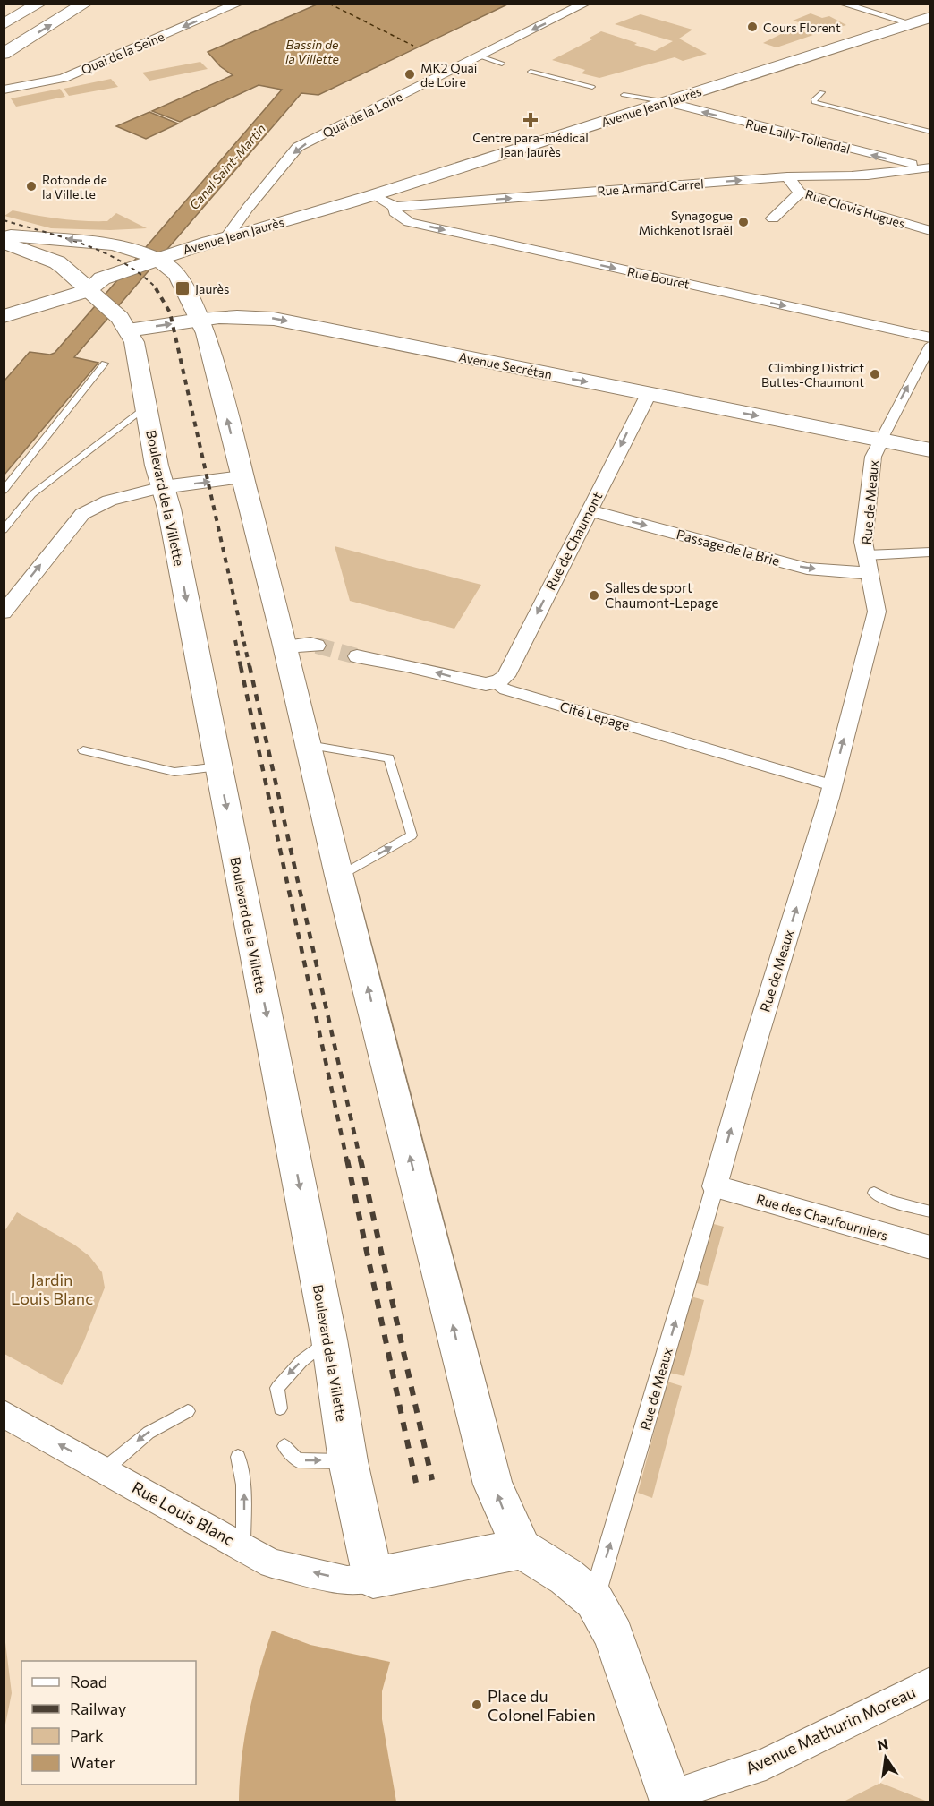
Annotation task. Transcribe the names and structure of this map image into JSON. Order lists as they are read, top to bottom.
{
  "streets": {
    "main road": ["Avenue Jean Jaurès", "Avenue Secrétan", "Boulevard de la Villette"],
    "street": [
      "Quai de la Seine",
      "Quai de la Loire",
      "Rue Lally-Tollendal",
      "Rue Armand Carrel",
      "Rue Clovis Hugues",
      "Rue Bouret",
      "Rue de Meaux",
      "Rue de Chaumont",
      "Passage de la Brie",
      "Cité Lepage",
      "Rue des Chaufourniers",
      "Rue Louis Blanc",
      "Avenue Mathurin Moreau"
    ]
  },
  "crossings": [
    ["Avenue Jean Jaurès", "Quai de la Loire"],
    ["Avenue Jean Jaurès", "Rue Lally-Tollendal"],
    ["Rue Lally-Tollendal", "Rue Armand Carrel"],
    ["Rue Armand Carrel", "Rue Clovis Hugues"],
    ["Rue Armand Carrel", "Rue Bouret"],
    ["Avenue Secrétan", "Boulevard de la Villette"],
    ["Avenue Secrétan", "Rue de Meaux"],
    ["Avenue Secrétan", "Rue de Chaumont"],
    ["Boulevard de la Villette", "Rue Louis Blanc"],
    ["Rue de Meaux", "Passage de la Brie"],
    ["Rue de Meaux", "Cité Lepage"],
    ["Rue de Meaux", "Rue des Chaufourniers"],
    ["Rue de Chaumont", "Passage de la Brie"],
    ["Rue de Chaumont", "Cité Lepage"]
  ],
  "one_way": [
    "Quai de la Seine",
    "Quai de la Loire",
    "Rue Lally-Tollendal",
    "Rue Armand Carrel",
    "Rue Bouret",
    "Avenue Secrétan",
    "Rue de Meaux",
    "Rue de Chaumont",
    "Passage de la Brie",
    "Rue Louis Blanc"
  ],
  "water": ["Bassin de la Villette", "Canal Saint-Martin"],
  "parks": ["Jardin Louis Blanc"],
  "places": {
    "other": [
      "Cours Florent",
      "MK2 Quai de Loire",
      "Rotonde de la Villette",
      "Synagogue Michkenot Israël",
      "Climbing District Buttes-Chaumont",
      "Salles de sport Chaumont-Lepage",
      "Place du Colonel Fabien"
    ],
    "health": ["Centre para-médical Jean Jaurès"],
    "transit": ["Jaurès"]
  },
  "legend": [
    "Road",
    "Railway",
    "Park",
    "Water"
  ],
  "north": "top"
}
